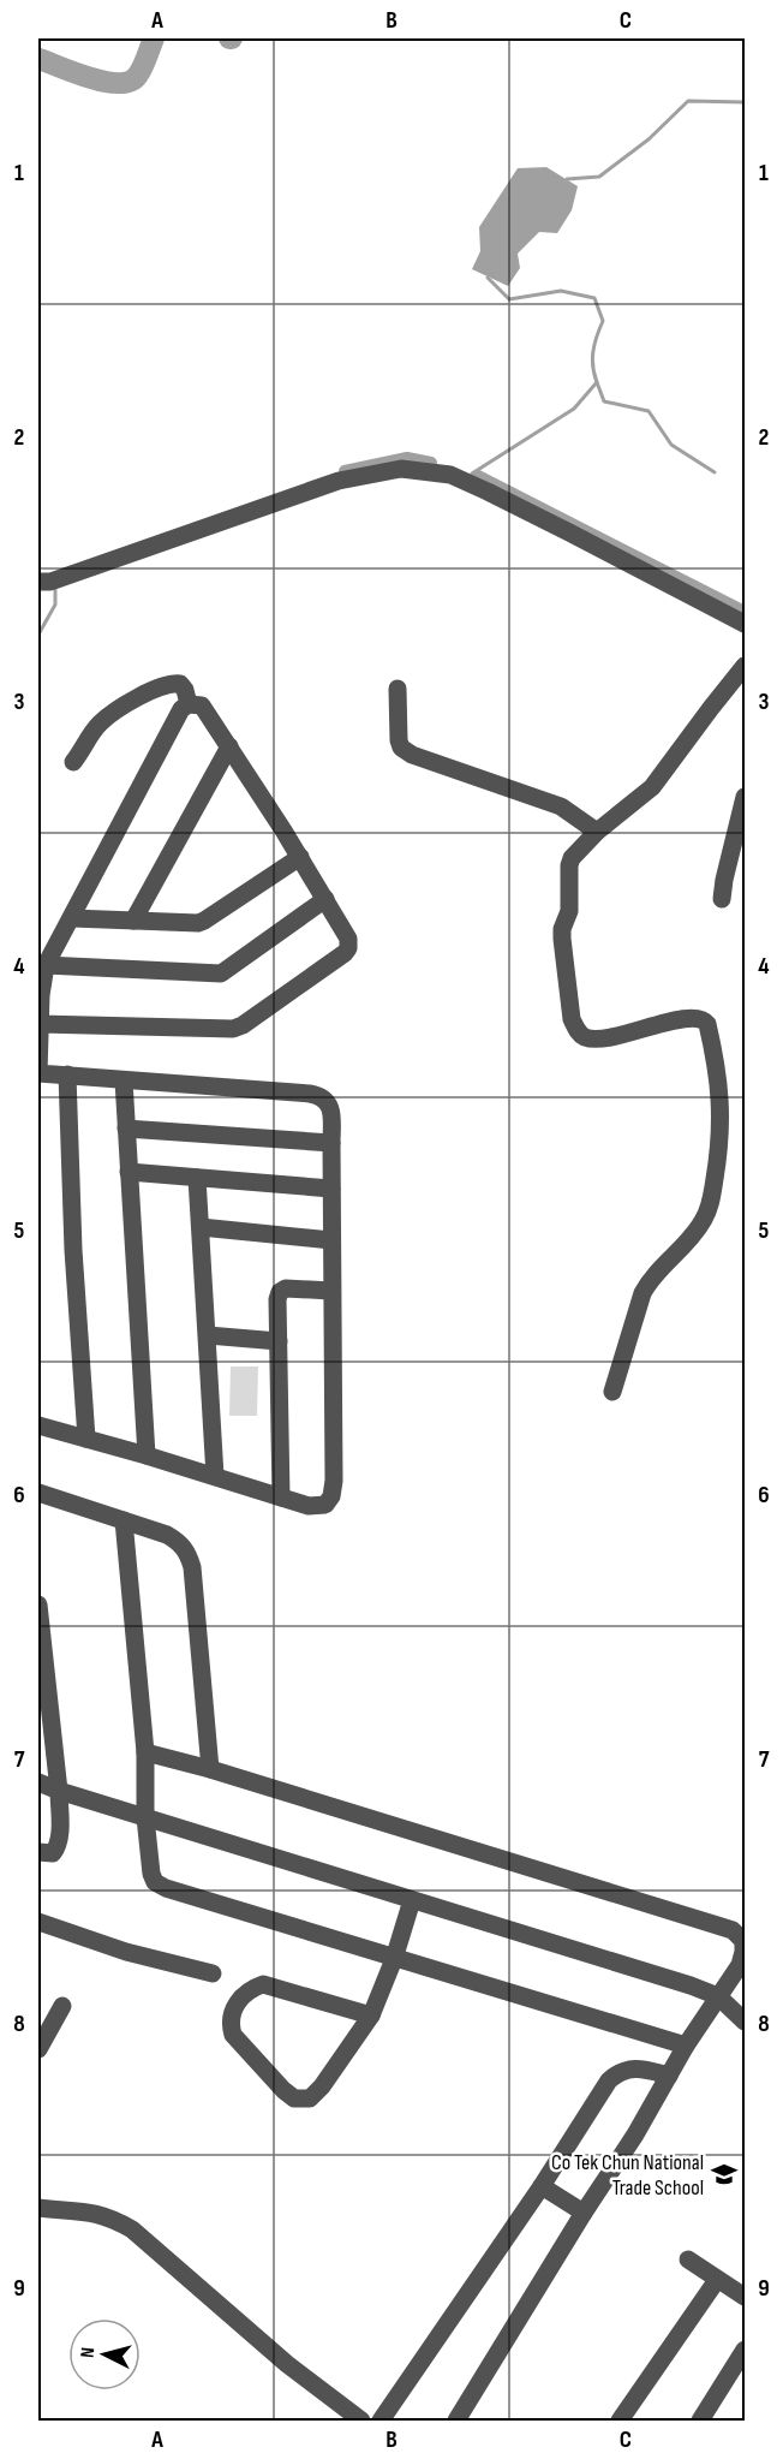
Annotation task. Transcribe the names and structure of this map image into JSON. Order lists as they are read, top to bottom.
{
  "places": {
    "school or university": ["Co Tek Chun National Trade School"]
  },
  "north": "left",
  "grid": {
    "columns": ["A", "B", "C"],
    "rows": [
      "1",
      "2",
      "3",
      "4",
      "5",
      "6",
      "7",
      "8",
      "9"
    ]
  }
}
